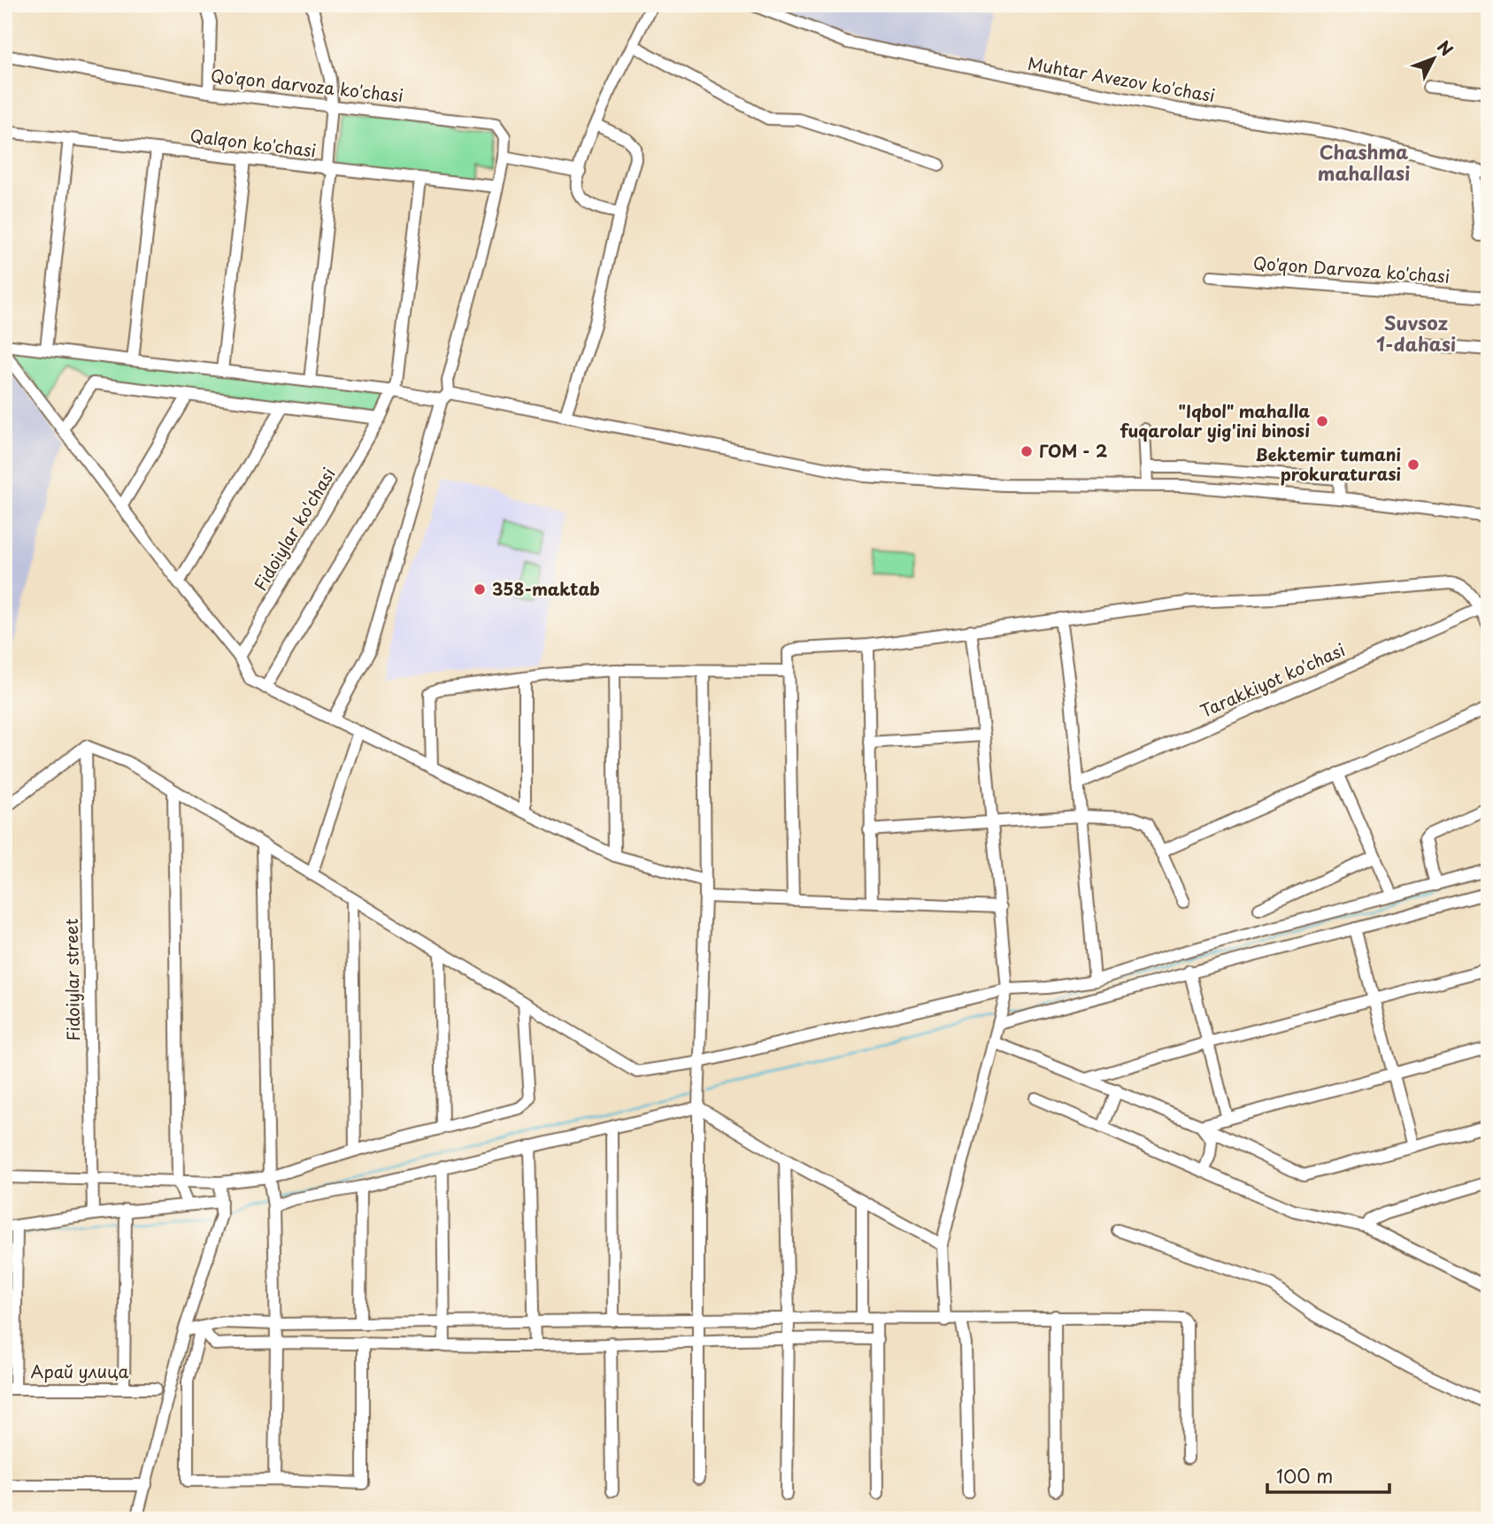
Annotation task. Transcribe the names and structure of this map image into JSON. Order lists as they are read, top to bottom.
{
  "streets": {
    "street": [
      "Muhtar Avezov ko'chasi",
      "Qo'qon darvoza ko'chasi",
      "Qalqon ko'chasi",
      "Qo'qon Darvoza ko'chasi",
      "Fidoiylar ko'chasi",
      "Tarakkiyot ko'chasi",
      "Fidoiylar street",
      "Арай улица"
    ]
  },
  "crossings": [
    ["Qalqon ko'chasi", "Fidoiylar ko'chasi"]
  ],
  "districts": ["Chashma mahallasi", "Suvsoz 1-dahasi"],
  "places": [
    "\"Iqbol\" mahalla fuqarolar yig'ini binosi",
    "ГОМ - 2",
    "Bektemir tumani prokuraturasi",
    "358-maktab"
  ],
  "scale_bar": "100 m",
  "north": "top right"
}
